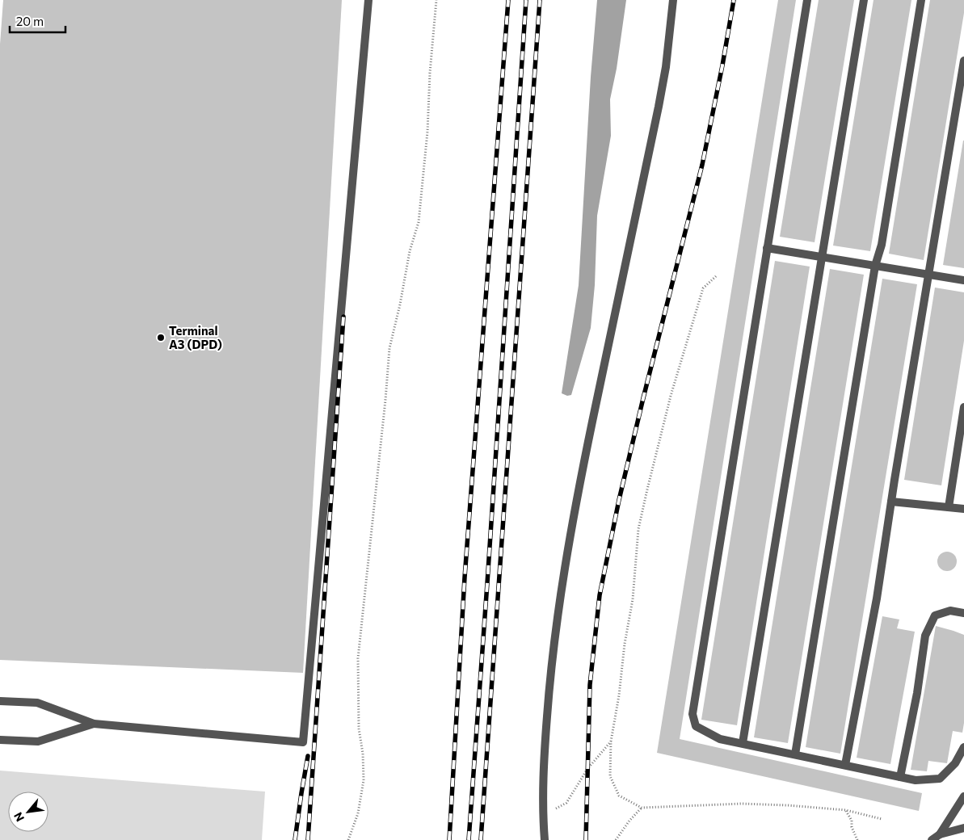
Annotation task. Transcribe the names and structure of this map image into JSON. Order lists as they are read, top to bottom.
{
  "places": ["Terminal A3 (DPD)"],
  "scale_bar": "20 m",
  "north": "bottom left"
}
